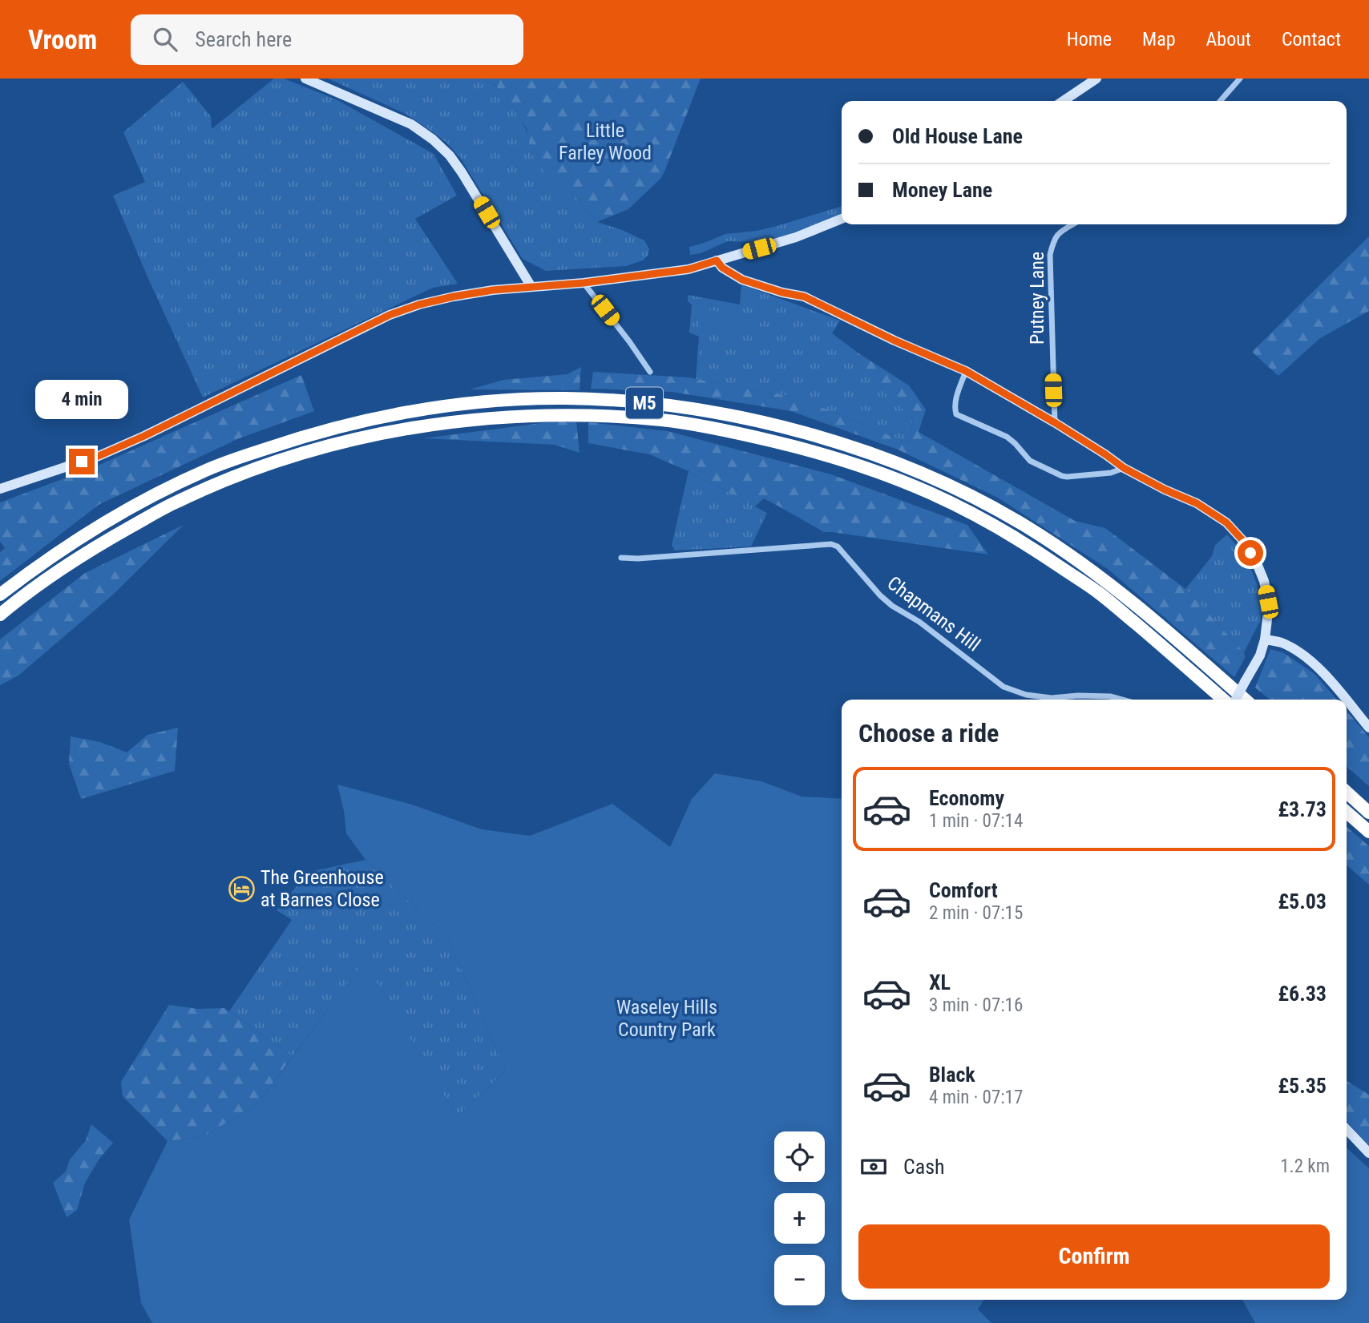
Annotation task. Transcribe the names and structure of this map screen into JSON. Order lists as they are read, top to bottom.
{
  "streets": {
    "highway": ["M5"],
    "street": ["Putney Lane", "Chapmans Hill"]
  },
  "parks": ["Little Farley Wood", "Waseley Hills Country Park"],
  "places": {
    "hotel": ["The Greenhouse at Barnes Close"]
  },
  "page": {
    "header": "Vroom",
    "search": "Search here",
    "nav": [
      "Home",
      "Map",
      "About",
      "Contact"
    ],
    "banner": ["Old House Lane", "Money Lane"],
    "bubble": "4 min",
    "heading": "Choose a ride",
    "list": [
      {
        "name": "Economy",
        "note": "1 min · 07:14",
        "value": "£3.73"
      },
      {
        "name": "Comfort",
        "note": "2 min · 07:15",
        "value": "£5.03"
      },
      {
        "name": "XL",
        "note": "3 min · 07:16",
        "value": "£6.33"
      },
      {
        "name": "Black",
        "note": "4 min · 07:17",
        "value": "£5.35"
      }
    ],
    "map_buttons": ["+", "−"],
    "pay": ["Cash", "1.2 km"],
    "buttons": "Confirm"
  }
}
